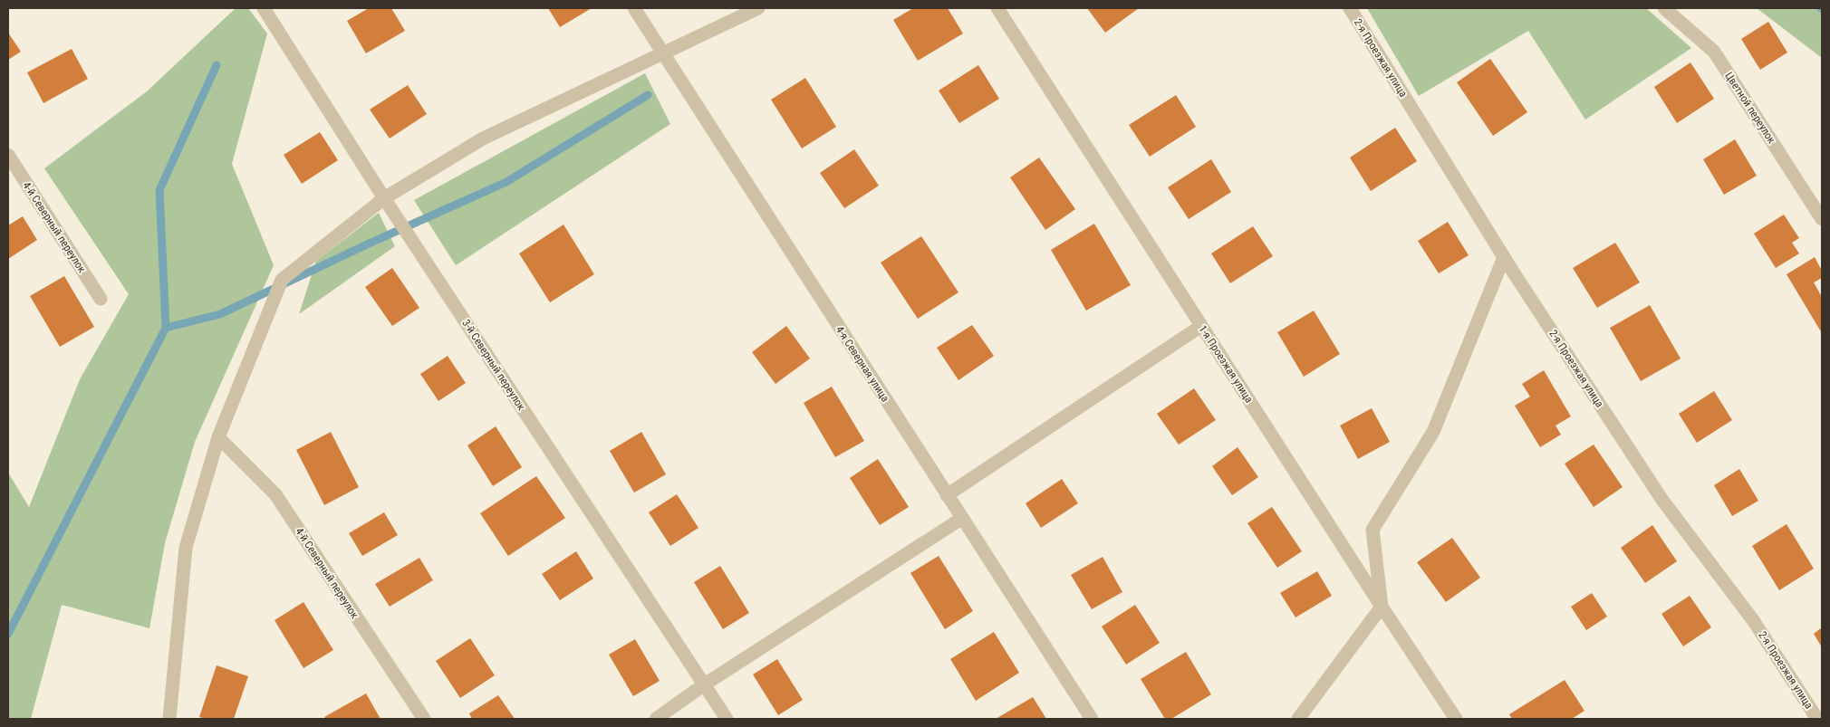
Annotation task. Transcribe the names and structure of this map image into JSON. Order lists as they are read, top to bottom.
{
  "streets": {
    "street": [
      "2-я Проезжая улица",
      "Цветной переулок",
      "4-й Северный переулок",
      "4-я Северная улица",
      "1-я Проезжая улица",
      "3-й Северный переулок"
    ]
  }
}
